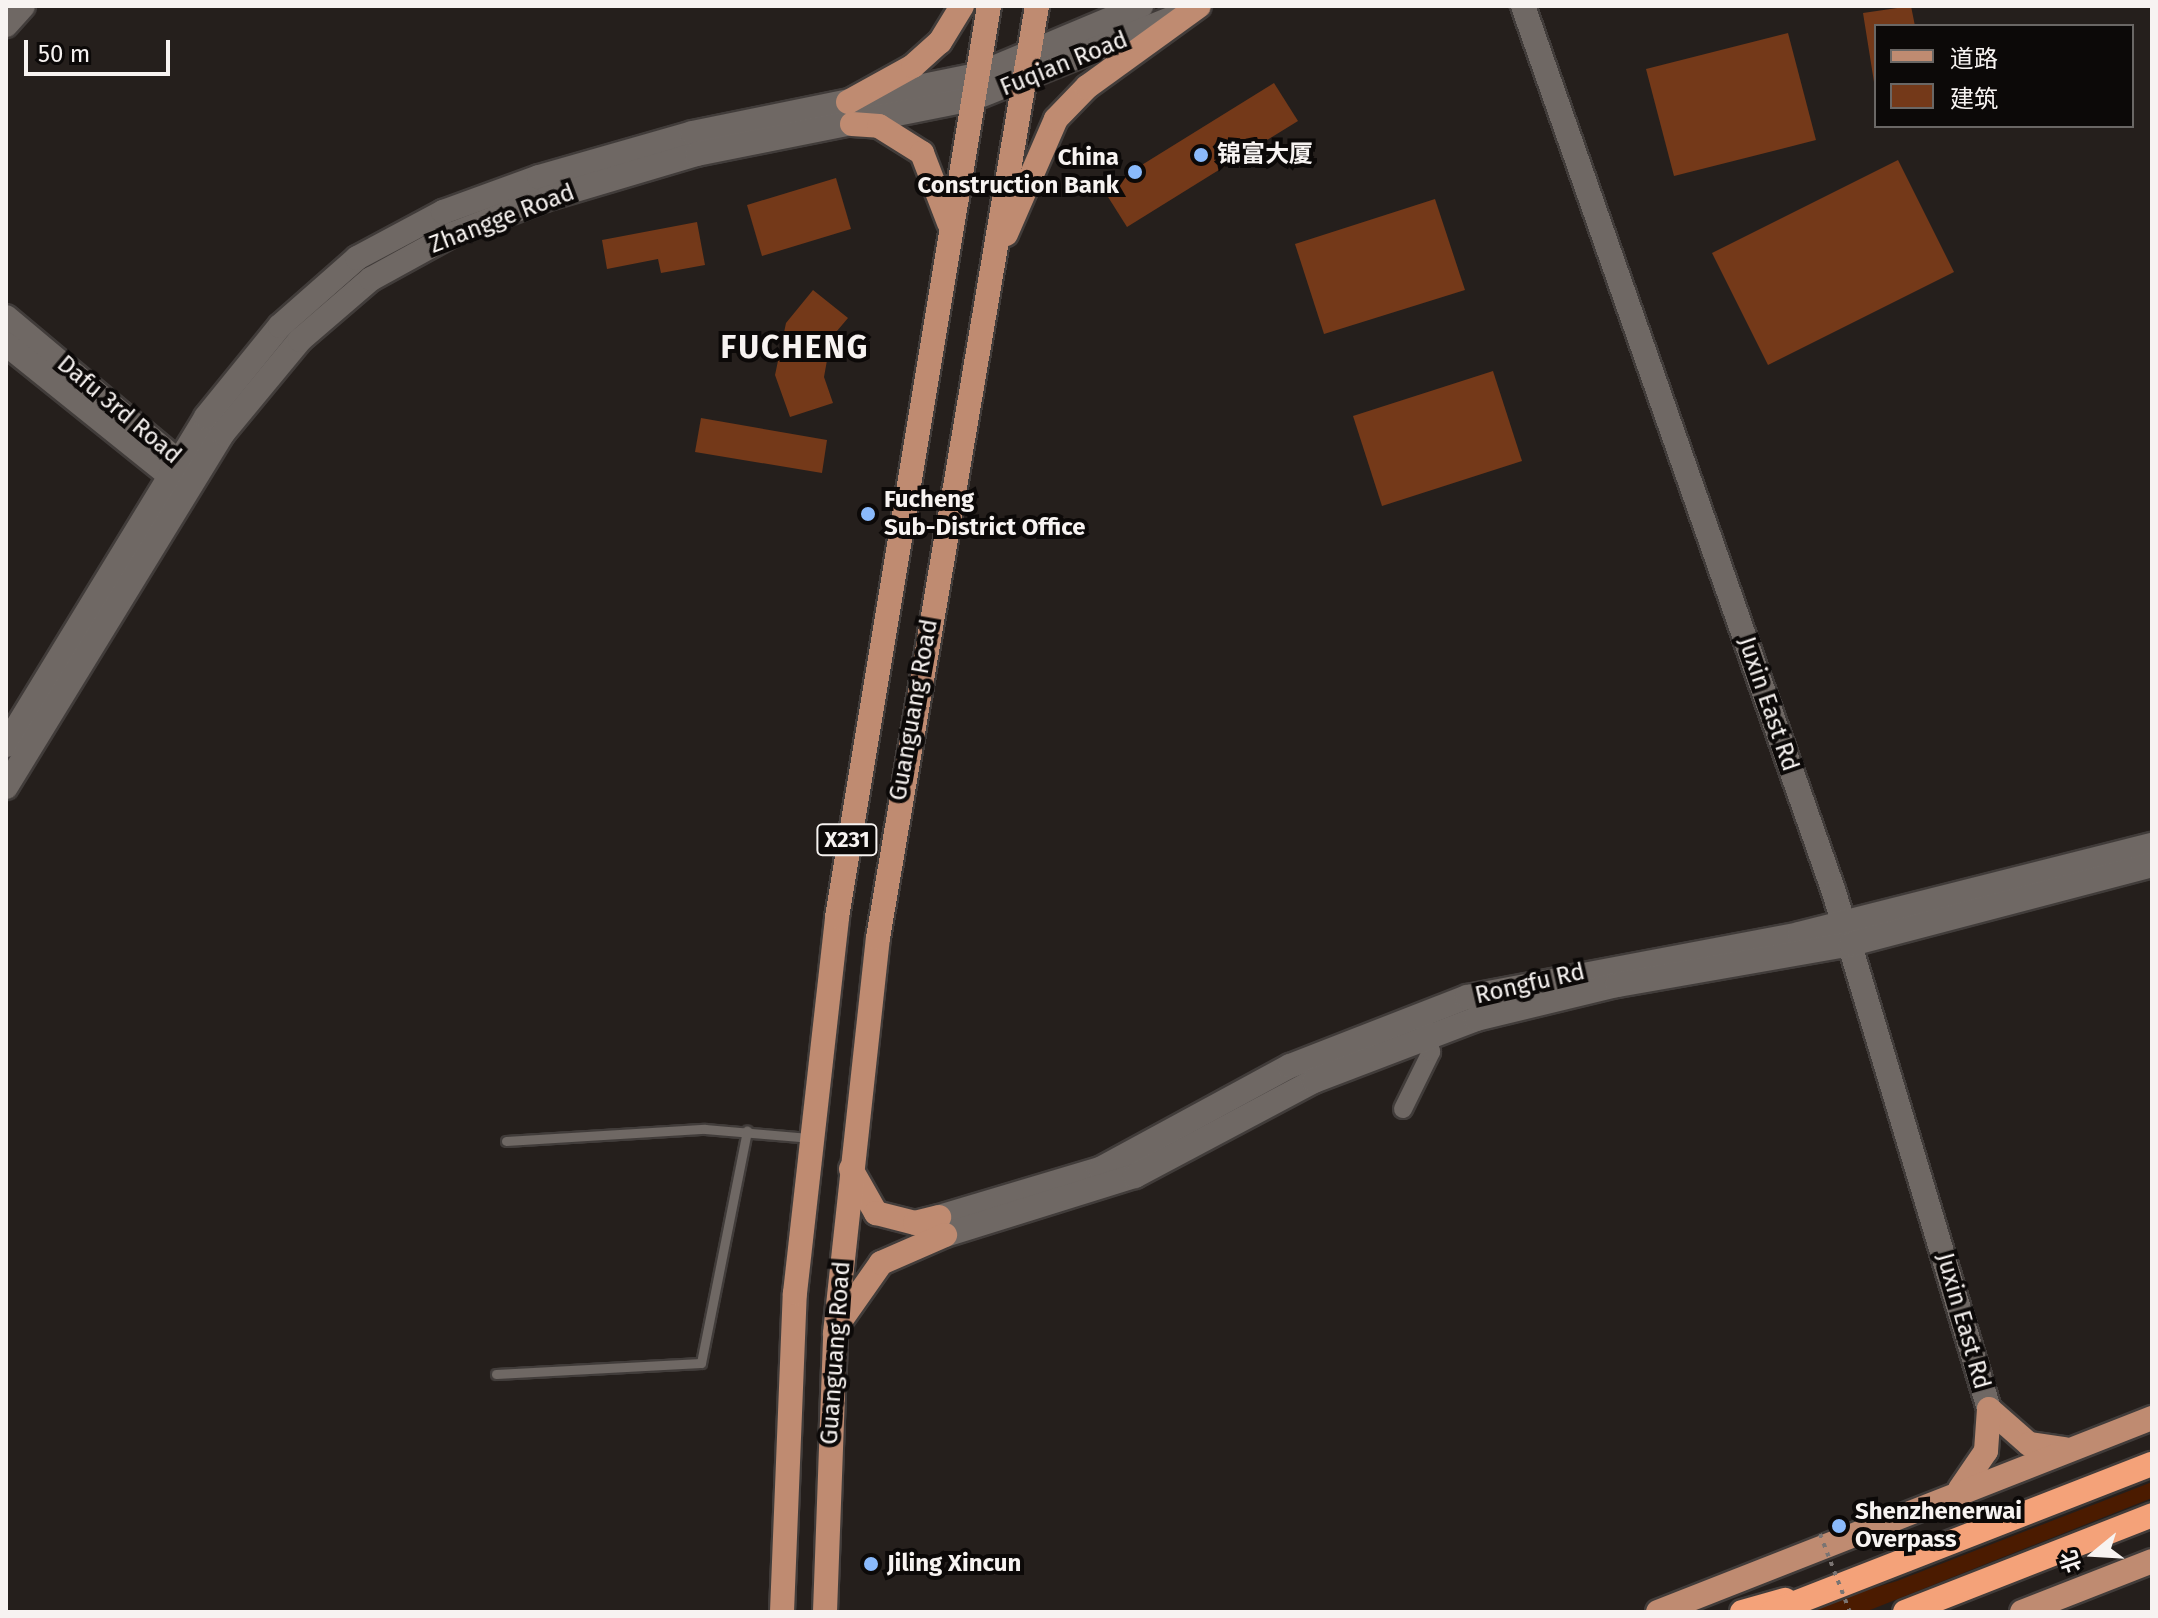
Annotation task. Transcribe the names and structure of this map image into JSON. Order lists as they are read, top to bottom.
{
  "streets": {
    "main road": ["Guanguang Road", "X231"],
    "street": [
      "Fuqian Road",
      "Zhangge Road",
      "Dafu 3rd Road",
      "Juxin East Rd",
      "Rongfu Rd"
    ]
  },
  "crossings": [
    ["Fuqian Road", "Zhangge Road"],
    ["Fuqian Road", "Guanguang Road"],
    ["Zhangge Road", "Dafu 3rd Road"],
    ["Zhangge Road", "Guanguang Road"],
    ["Juxin East Rd", "Rongfu Rd"]
  ],
  "districts": ["FUCHENG"],
  "places": [
    "锦富大厦",
    "China Construction Bank",
    "Fucheng Sub-District Office",
    "Shenzhenerwai Overpass",
    "Jiling Xincun"
  ],
  "legend": ["道路", "建筑"],
  "scale_bar": "50 m",
  "north": "left"
}
